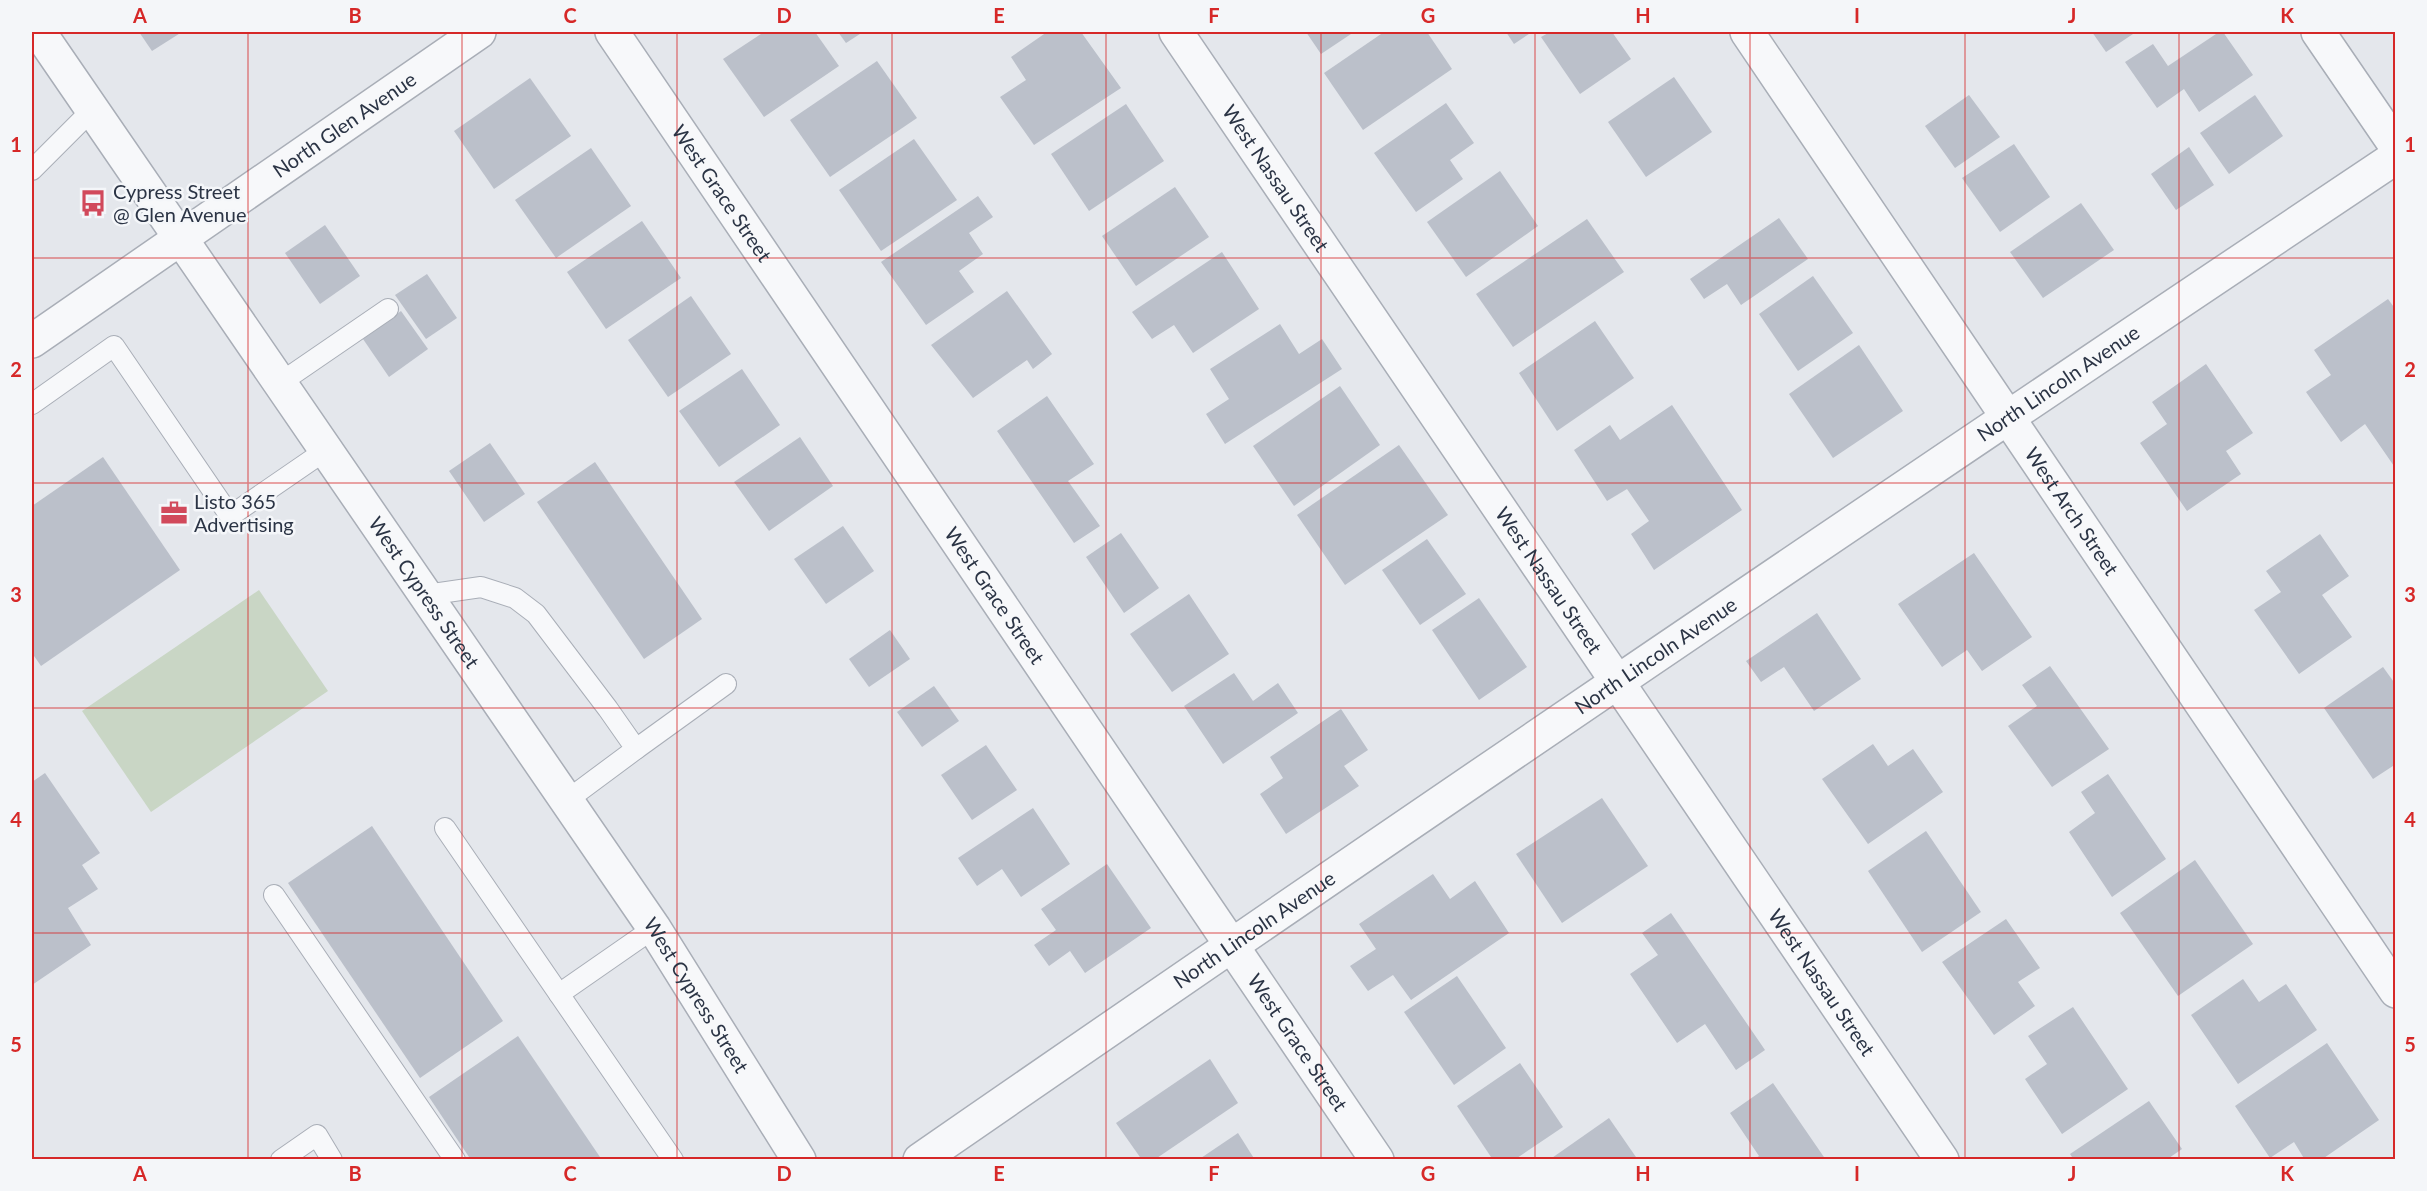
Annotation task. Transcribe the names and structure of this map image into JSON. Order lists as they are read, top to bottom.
{
  "streets": {
    "street": [
      "North Glen Avenue",
      "West Nassau Street",
      "West Grace Street",
      "North Lincoln Avenue",
      "West Arch Street",
      "West Cypress Street"
    ]
  },
  "crossings": [
    ["North Glen Avenue", "West Cypress Street"],
    ["West Nassau Street", "North Lincoln Avenue"],
    ["West Grace Street", "North Lincoln Avenue"],
    ["North Lincoln Avenue", "West Arch Street"]
  ],
  "places": {
    "bus stop": ["Cypress Street @ Glen Avenue"],
    "office": ["Listo 365 Advertising"]
  },
  "grid": {
    "columns": [
      "A",
      "B",
      "C",
      "D",
      "E",
      "F",
      "G",
      "H",
      "I",
      "J",
      "K"
    ],
    "rows": [
      "1",
      "2",
      "3",
      "4",
      "5"
    ]
  }
}
